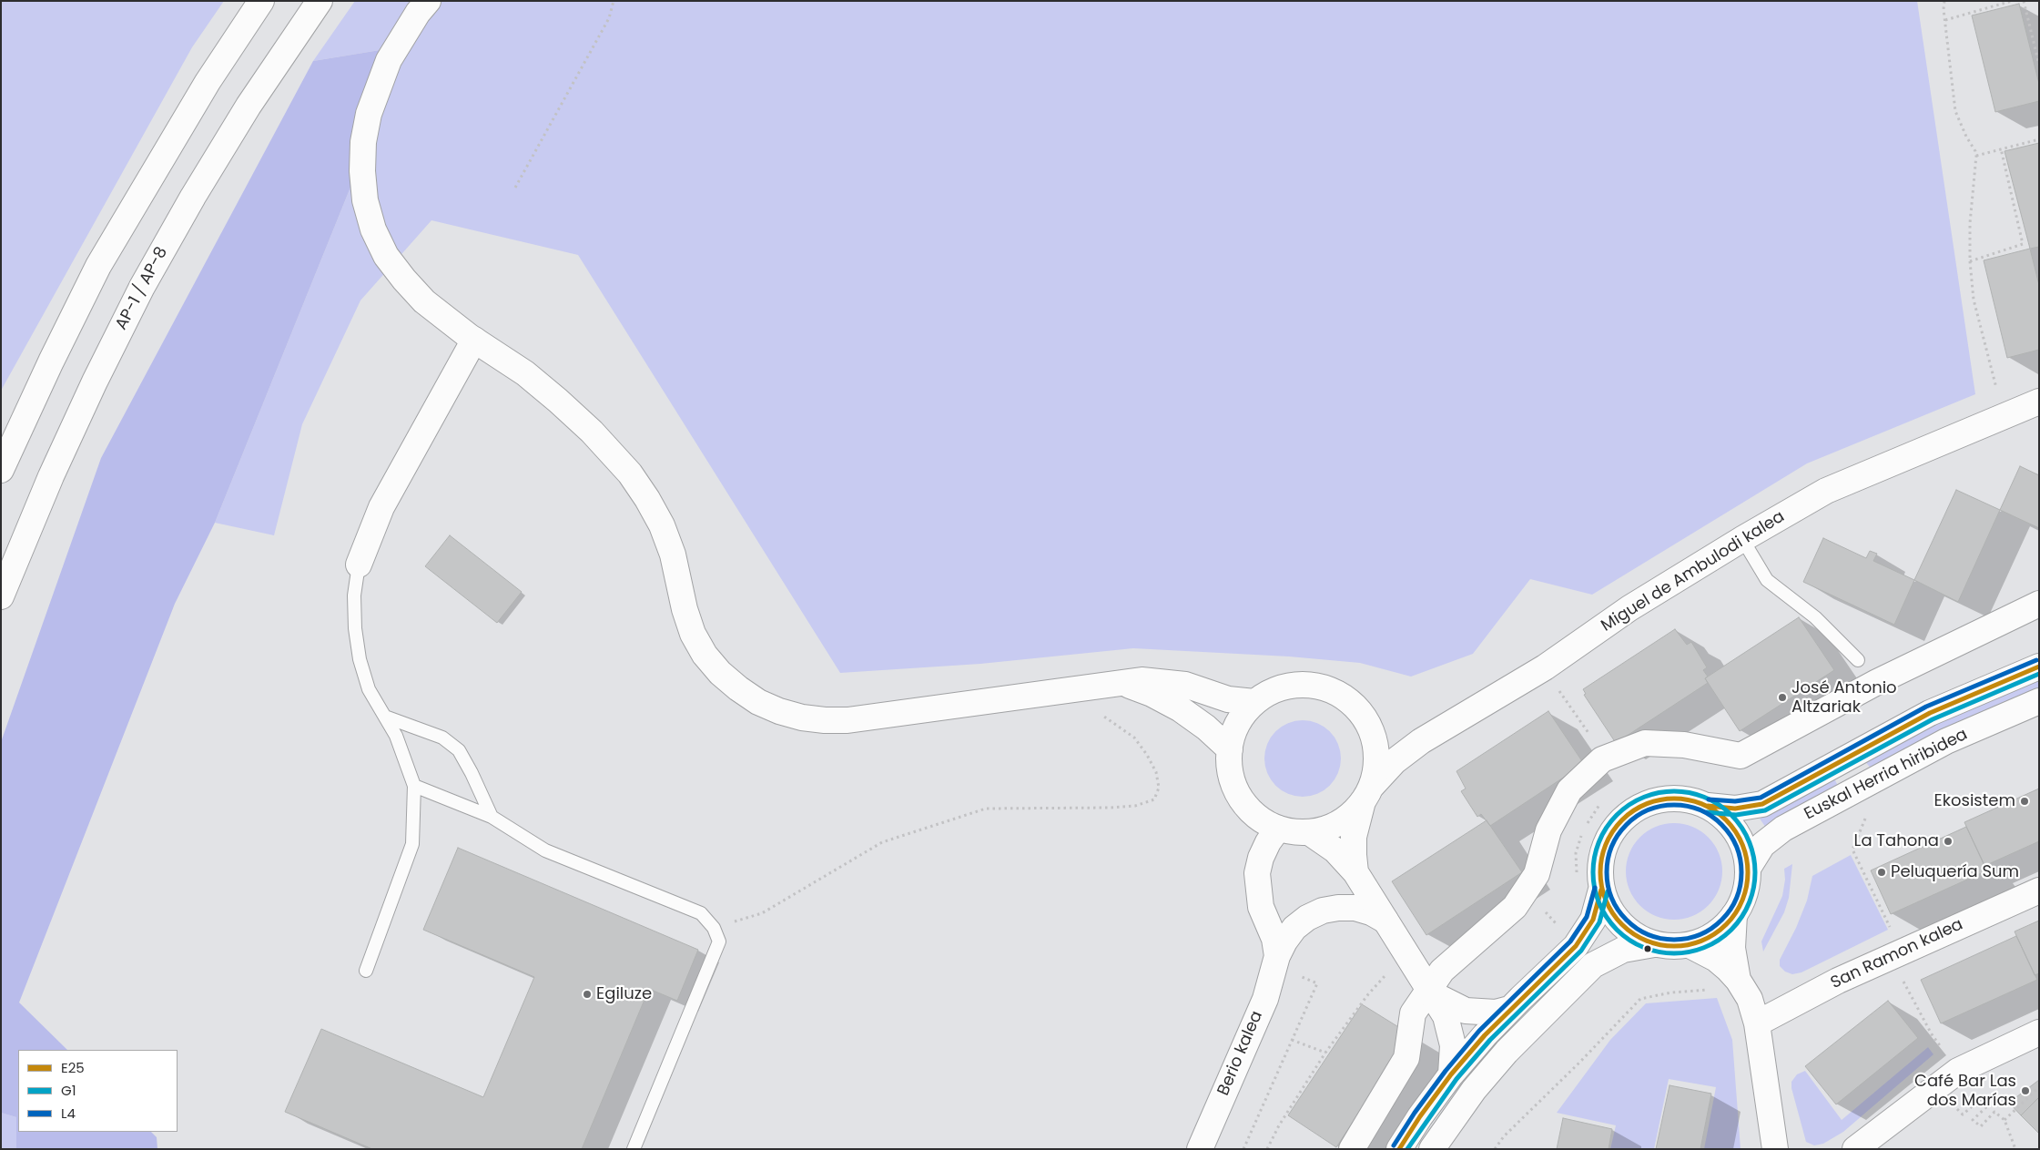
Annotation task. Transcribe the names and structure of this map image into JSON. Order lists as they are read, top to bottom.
{
  "streets": {
    "main road": [
      "AP-1 / AP-8",
      "Miguel de Ambulodi kalea",
      "Euskal Herria hiribidea",
      "San Ramon kalea",
      "Berio kalea"
    ]
  },
  "crossings": [
    ["Miguel de Ambulodi kalea", "Berio kalea"]
  ],
  "places": [
    "José Antonio Altzariak",
    "Ekosistem",
    "La Tahona",
    "Peluquería Sum",
    "Egiluze",
    "Café Bar Las dos Marías"
  ],
  "lines": ["transit line L4", "transit line E25", "transit line G1"],
  "legend": ["E25", "G1", "L4"]
}
